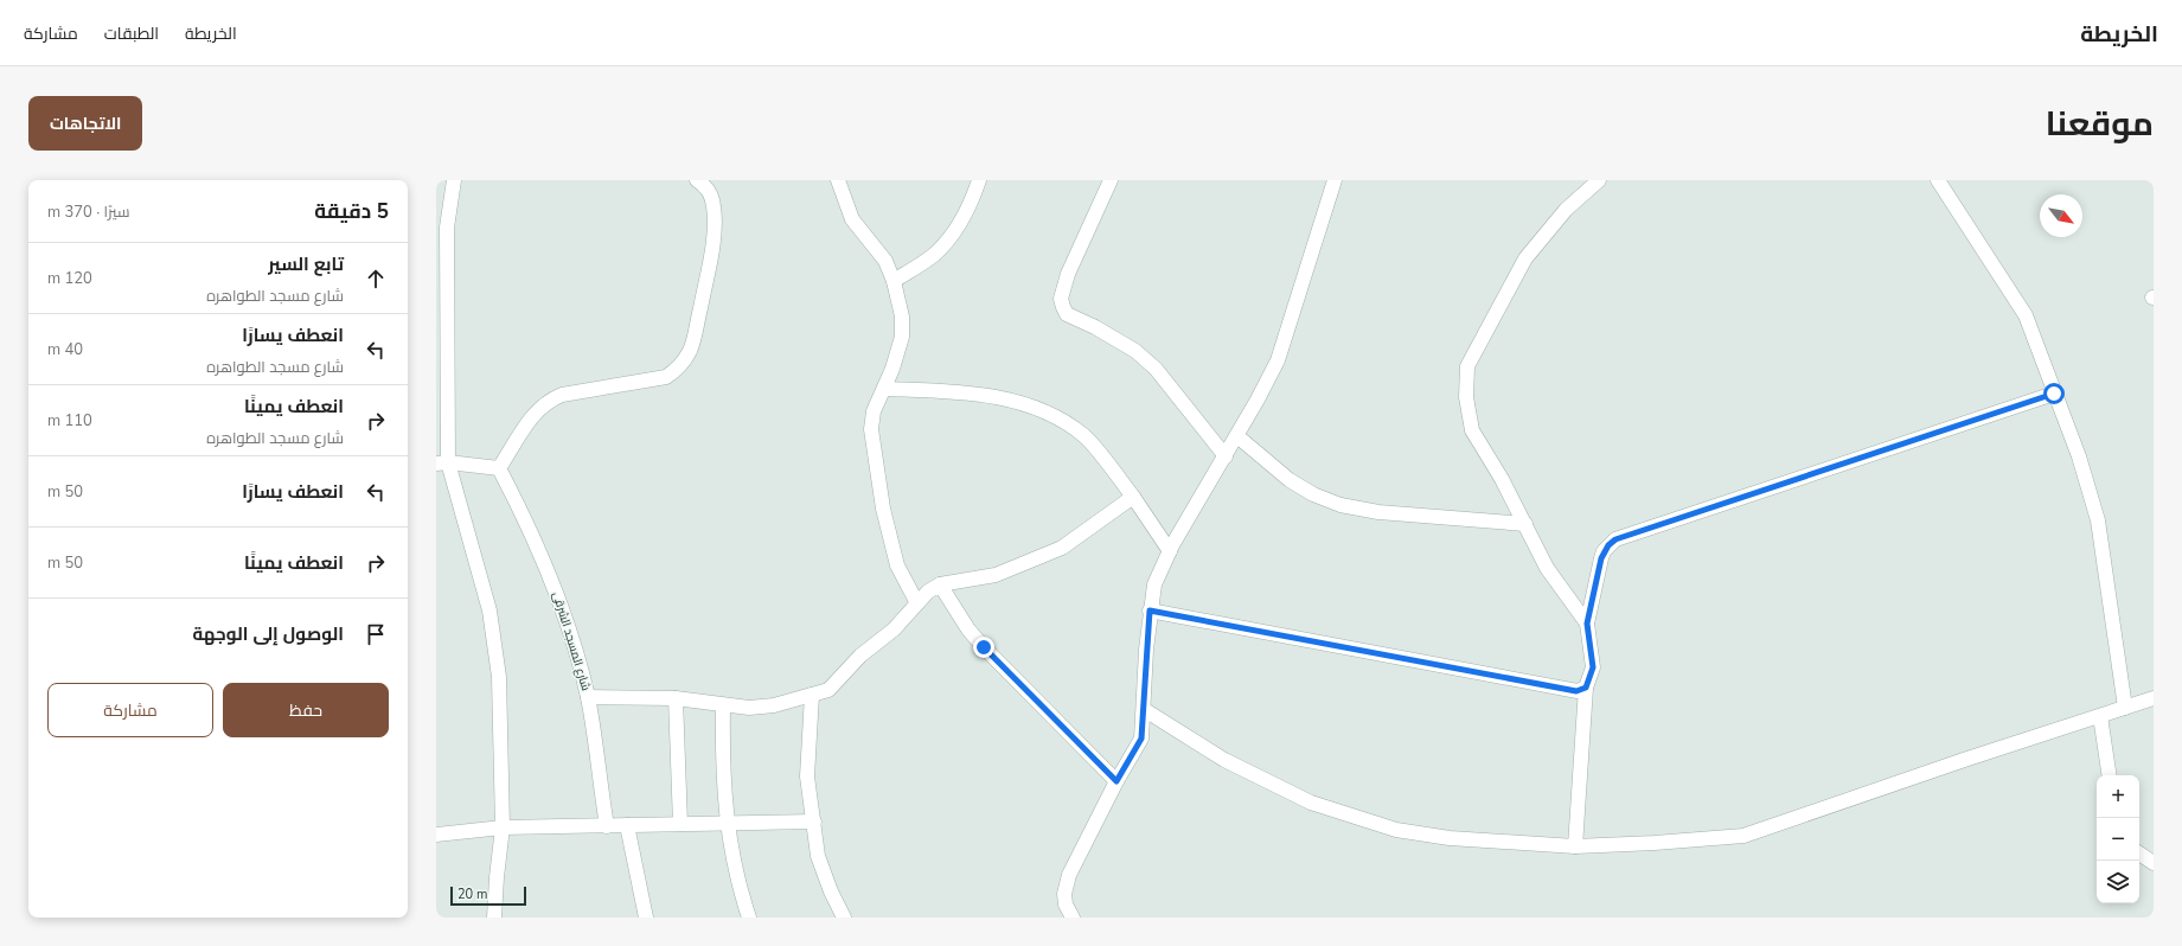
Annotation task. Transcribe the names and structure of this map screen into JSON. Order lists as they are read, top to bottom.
{
  "streets": {
    "street": ["شارع المسجد الشرقى"]
  },
  "scale_bar": "20 m",
  "north": "bottom right",
  "page": {
    "header": "الخريطة",
    "nav": ["الخريطة", "الطبقات", "مشاركة"],
    "title": "موقعنا",
    "buttons": [
      "الاتجاهات",
      ["حفظ", "مشاركة"]
    ],
    "heading": ["5 دقيقة", "سيرًا · 370 m"],
    "list": [
      ["تابع السير", "شارع مسجد الطواهره", "120 m"],
      ["انعطف يسارًا", "شارع مسجد الطواهره", "40 m"],
      ["انعطف يمينًا", "شارع مسجد الطواهره", "110 m"],
      ["انعطف يسارًا", "50 m"],
      ["انعطف يمينًا", "50 m"],
      "الوصول إلى الوجهة"
    ],
    "map_buttons": ["+", "−"],
    "scale": "20 m"
  }
}
